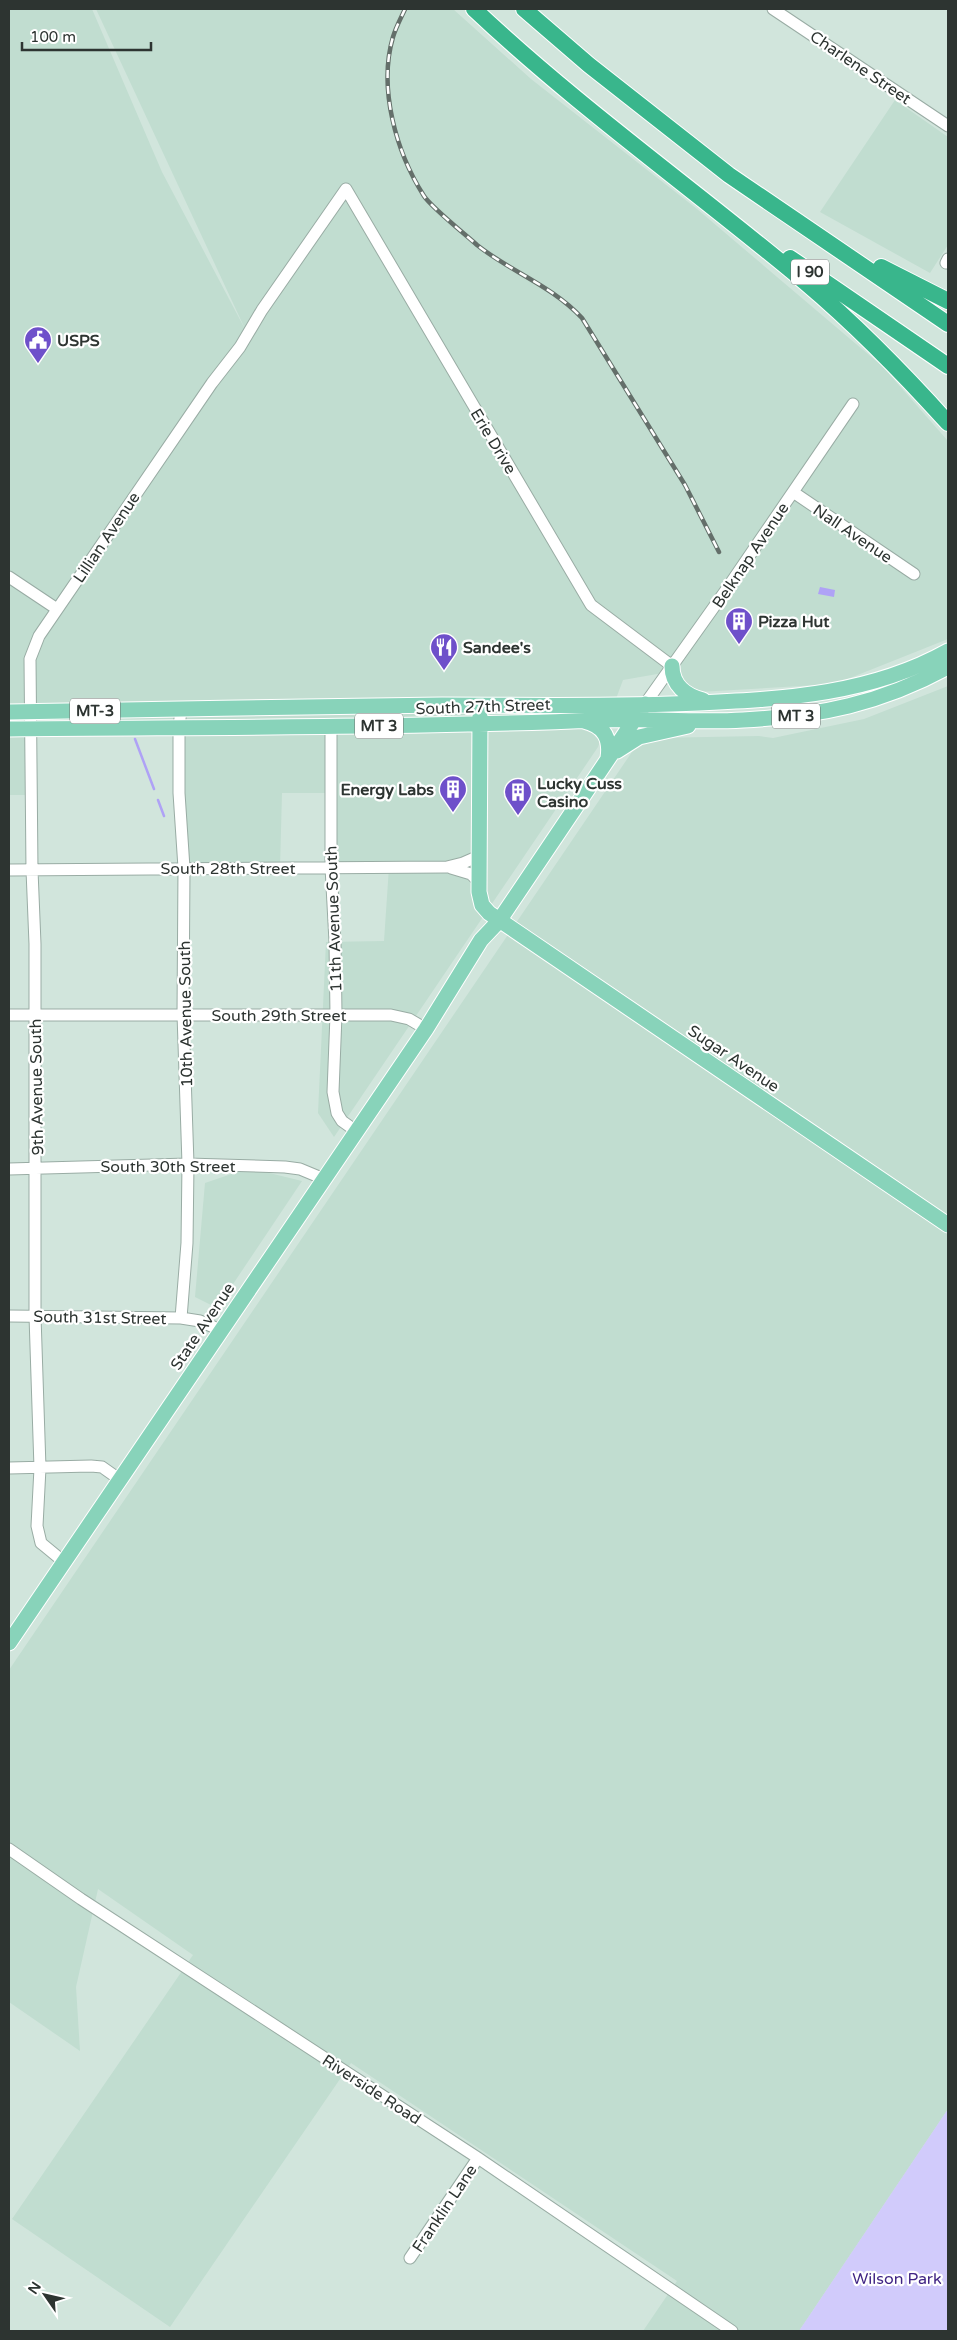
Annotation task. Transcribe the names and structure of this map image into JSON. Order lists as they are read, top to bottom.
{
  "streets": {
    "highway": ["I 90"],
    "main road": [
      "South 27th Street",
      "MT-3",
      "MT 3",
      "Sugar Avenue",
      "State Avenue"
    ],
    "street": [
      "Charlene Street",
      "Erie Drive",
      "Nall Avenue",
      "Lillian Avenue",
      "Belknap Avenue",
      "South 28th Street",
      "11th Avenue South",
      "10th Avenue South",
      "South 29th Street",
      "9th Avenue South",
      "South 30th Street",
      "South 31st Street",
      "Riverside Road",
      "Franklin Lane"
    ]
  },
  "crossings": [
    ["Erie Drive", "Lillian Avenue"],
    ["Erie Drive", "Belknap Avenue"],
    ["Nall Avenue", "Belknap Avenue"],
    ["Lillian Avenue", "9th Avenue South"],
    ["Belknap Avenue", "South 27th Street"],
    ["Belknap Avenue", "State Avenue"],
    ["South 27th Street", "11th Avenue South"],
    ["South 27th Street", "10th Avenue South"],
    ["South 27th Street", "Sugar Avenue"],
    ["South 27th Street", "9th Avenue South"],
    ["South 27th Street", "State Avenue"],
    ["South 28th Street", "11th Avenue South"],
    ["South 28th Street", "10th Avenue South"],
    ["South 28th Street", "Sugar Avenue"],
    ["South 28th Street", "9th Avenue South"],
    ["11th Avenue South", "South 29th Street"],
    ["11th Avenue South", "State Avenue"],
    ["10th Avenue South", "South 29th Street"],
    ["10th Avenue South", "South 30th Street"],
    ["10th Avenue South", "South 31st Street"],
    ["South 29th Street", "9th Avenue South"],
    ["South 29th Street", "State Avenue"],
    ["Sugar Avenue", "State Avenue"],
    ["9th Avenue South", "South 30th Street"],
    ["9th Avenue South", "South 31st Street"],
    ["9th Avenue South", "State Avenue"],
    ["South 30th Street", "State Avenue"],
    ["South 31st Street", "State Avenue"],
    ["Riverside Road", "Franklin Lane"]
  ],
  "parks": ["Wilson Park"],
  "places": {
    "public building": ["USPS"],
    "building": ["Pizza Hut", "Energy Labs", "Lucky Cuss Casino"],
    "restaurant": ["Sandee's"]
  },
  "scale_bar": "100 m",
  "north": "top left"
}
